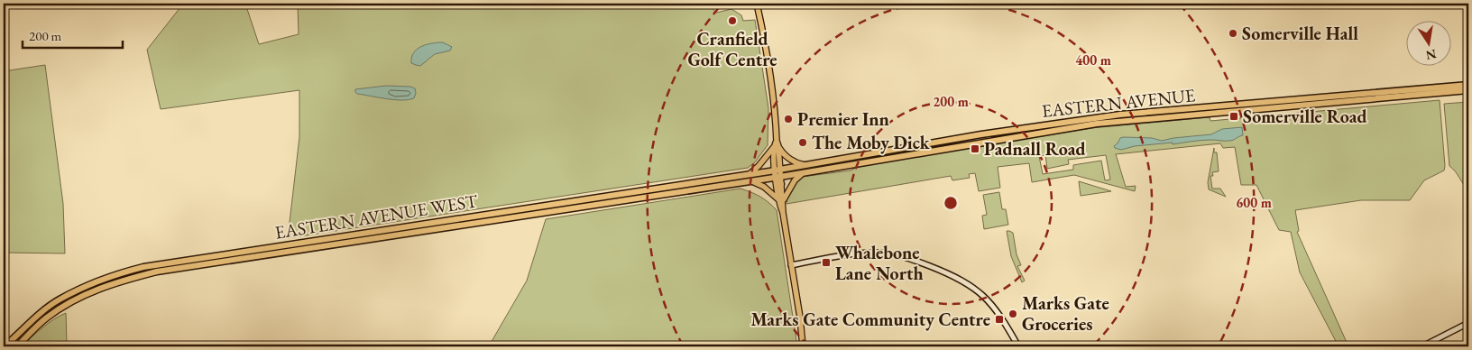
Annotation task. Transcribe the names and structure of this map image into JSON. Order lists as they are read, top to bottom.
{
  "streets": {
    "highway": ["EASTERN AVENUE", "EASTERN AVENUE WEST"]
  },
  "crossings": [
    ["EASTERN AVENUE", "EASTERN AVENUE WEST"]
  ],
  "places": {
    "other": [
      "Cranfield Golf Centre",
      "Somerville Hall",
      "Premier Inn",
      "The Moby Dick",
      "Marks Gate Groceries"
    ],
    "transit": [
      "Somerville Road",
      "Padnall Road",
      "Whalebone Lane North",
      "Marks Gate Community Centre"
    ]
  },
  "scale_bar": "200 m",
  "north": "bottom",
  "rings": ["400 m", "200 m", "600 m"]
}
